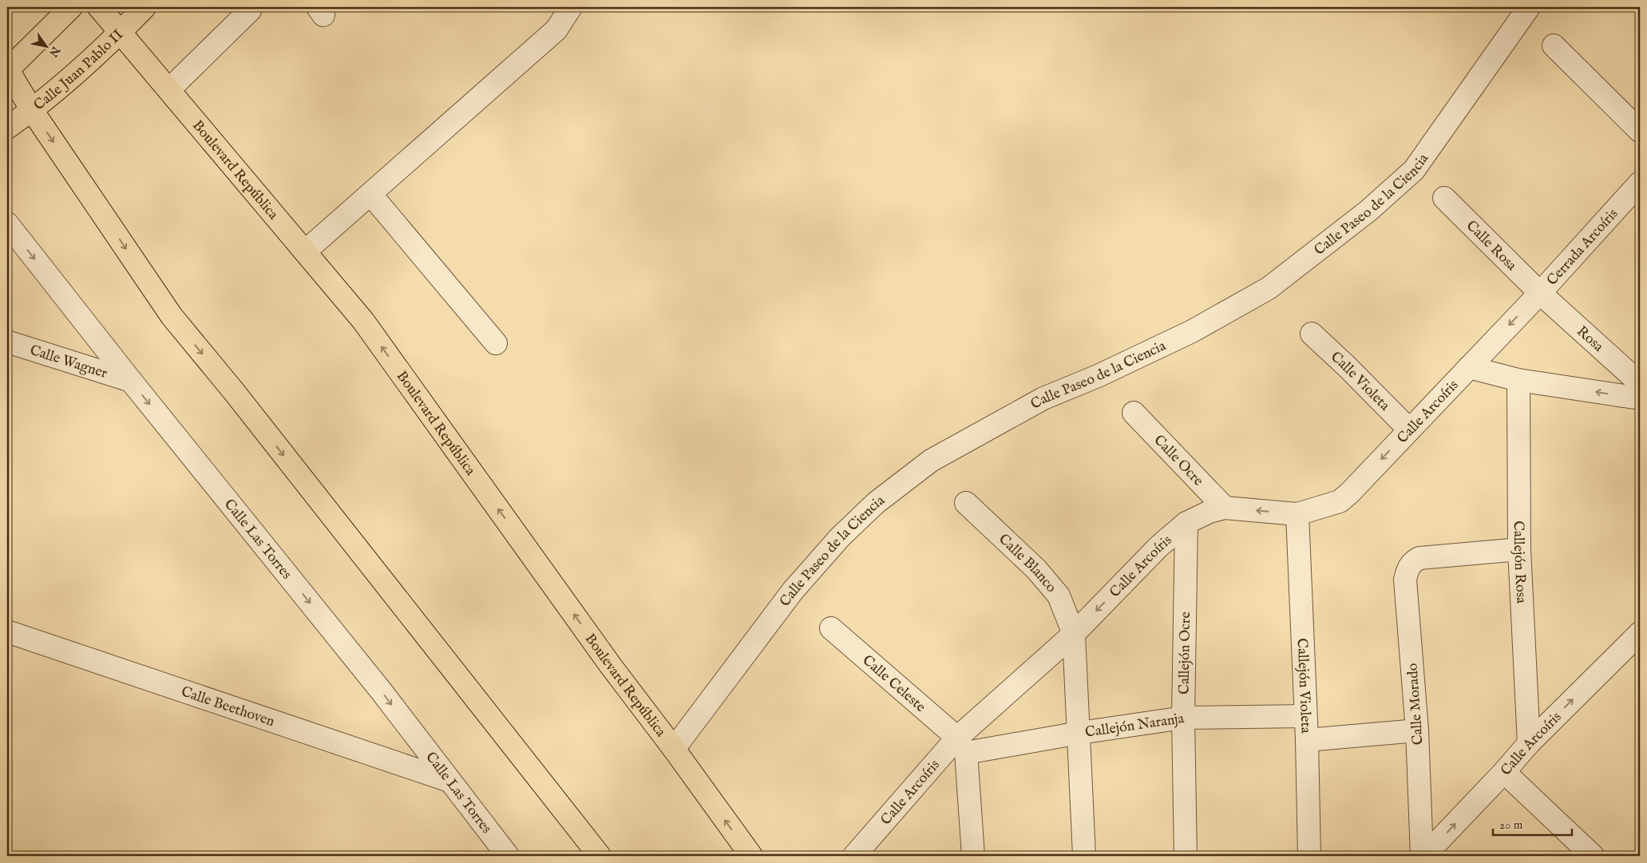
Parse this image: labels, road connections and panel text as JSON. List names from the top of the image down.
{
  "streets": {
    "main road": ["Calle Juan Pablo II", "Boulevard República"],
    "street": [
      "Calle Paseo de la Ciencia",
      "Calle Rosa",
      "Cerrada Arcoíris",
      "Rosa",
      "Calle Wagner",
      "Calle Violeta",
      "Calle Arcoíris",
      "Calle Ocre",
      "Calle Las Torres",
      "Callejón Rosa",
      "Calle Blanco",
      "Callejón Ocre",
      "Calle Celeste",
      "Callejón Violeta",
      "Calle Morado",
      "Calle Beethoven",
      "Callejón Naranja"
    ]
  },
  "crossings": [
    ["Calle Juan Pablo II", "Boulevard República"],
    ["Boulevard República", "Calle Paseo de la Ciencia"],
    ["Calle Rosa", "Cerrada Arcoíris"],
    ["Calle Rosa", "Rosa"],
    ["Calle Rosa", "Calle Arcoíris"],
    ["Cerrada Arcoíris", "Rosa"],
    ["Cerrada Arcoíris", "Calle Arcoíris"],
    ["Rosa", "Calle Arcoíris"],
    ["Calle Wagner", "Calle Las Torres"],
    ["Calle Violeta", "Calle Arcoíris"],
    ["Calle Arcoíris", "Calle Ocre"],
    ["Calle Arcoíris", "Callejón Rosa"],
    ["Calle Arcoíris", "Calle Blanco"],
    ["Calle Arcoíris", "Callejón Ocre"],
    ["Calle Arcoíris", "Calle Celeste"],
    ["Calle Arcoíris", "Callejón Violeta"],
    ["Calle Arcoíris", "Calle Morado"],
    ["Calle Arcoíris", "Callejón Naranja"],
    ["Calle Las Torres", "Calle Beethoven"],
    ["Callejón Rosa", "Calle Morado"],
    ["Calle Blanco", "Callejón Naranja"],
    ["Callejón Ocre", "Callejón Naranja"],
    ["Calle Celeste", "Callejón Naranja"],
    ["Callejón Violeta", "Callejón Naranja"]
  ],
  "one_way": ["Calle Las Torres"],
  "scale_bar": "20 m",
  "north": "bottom right"
}
